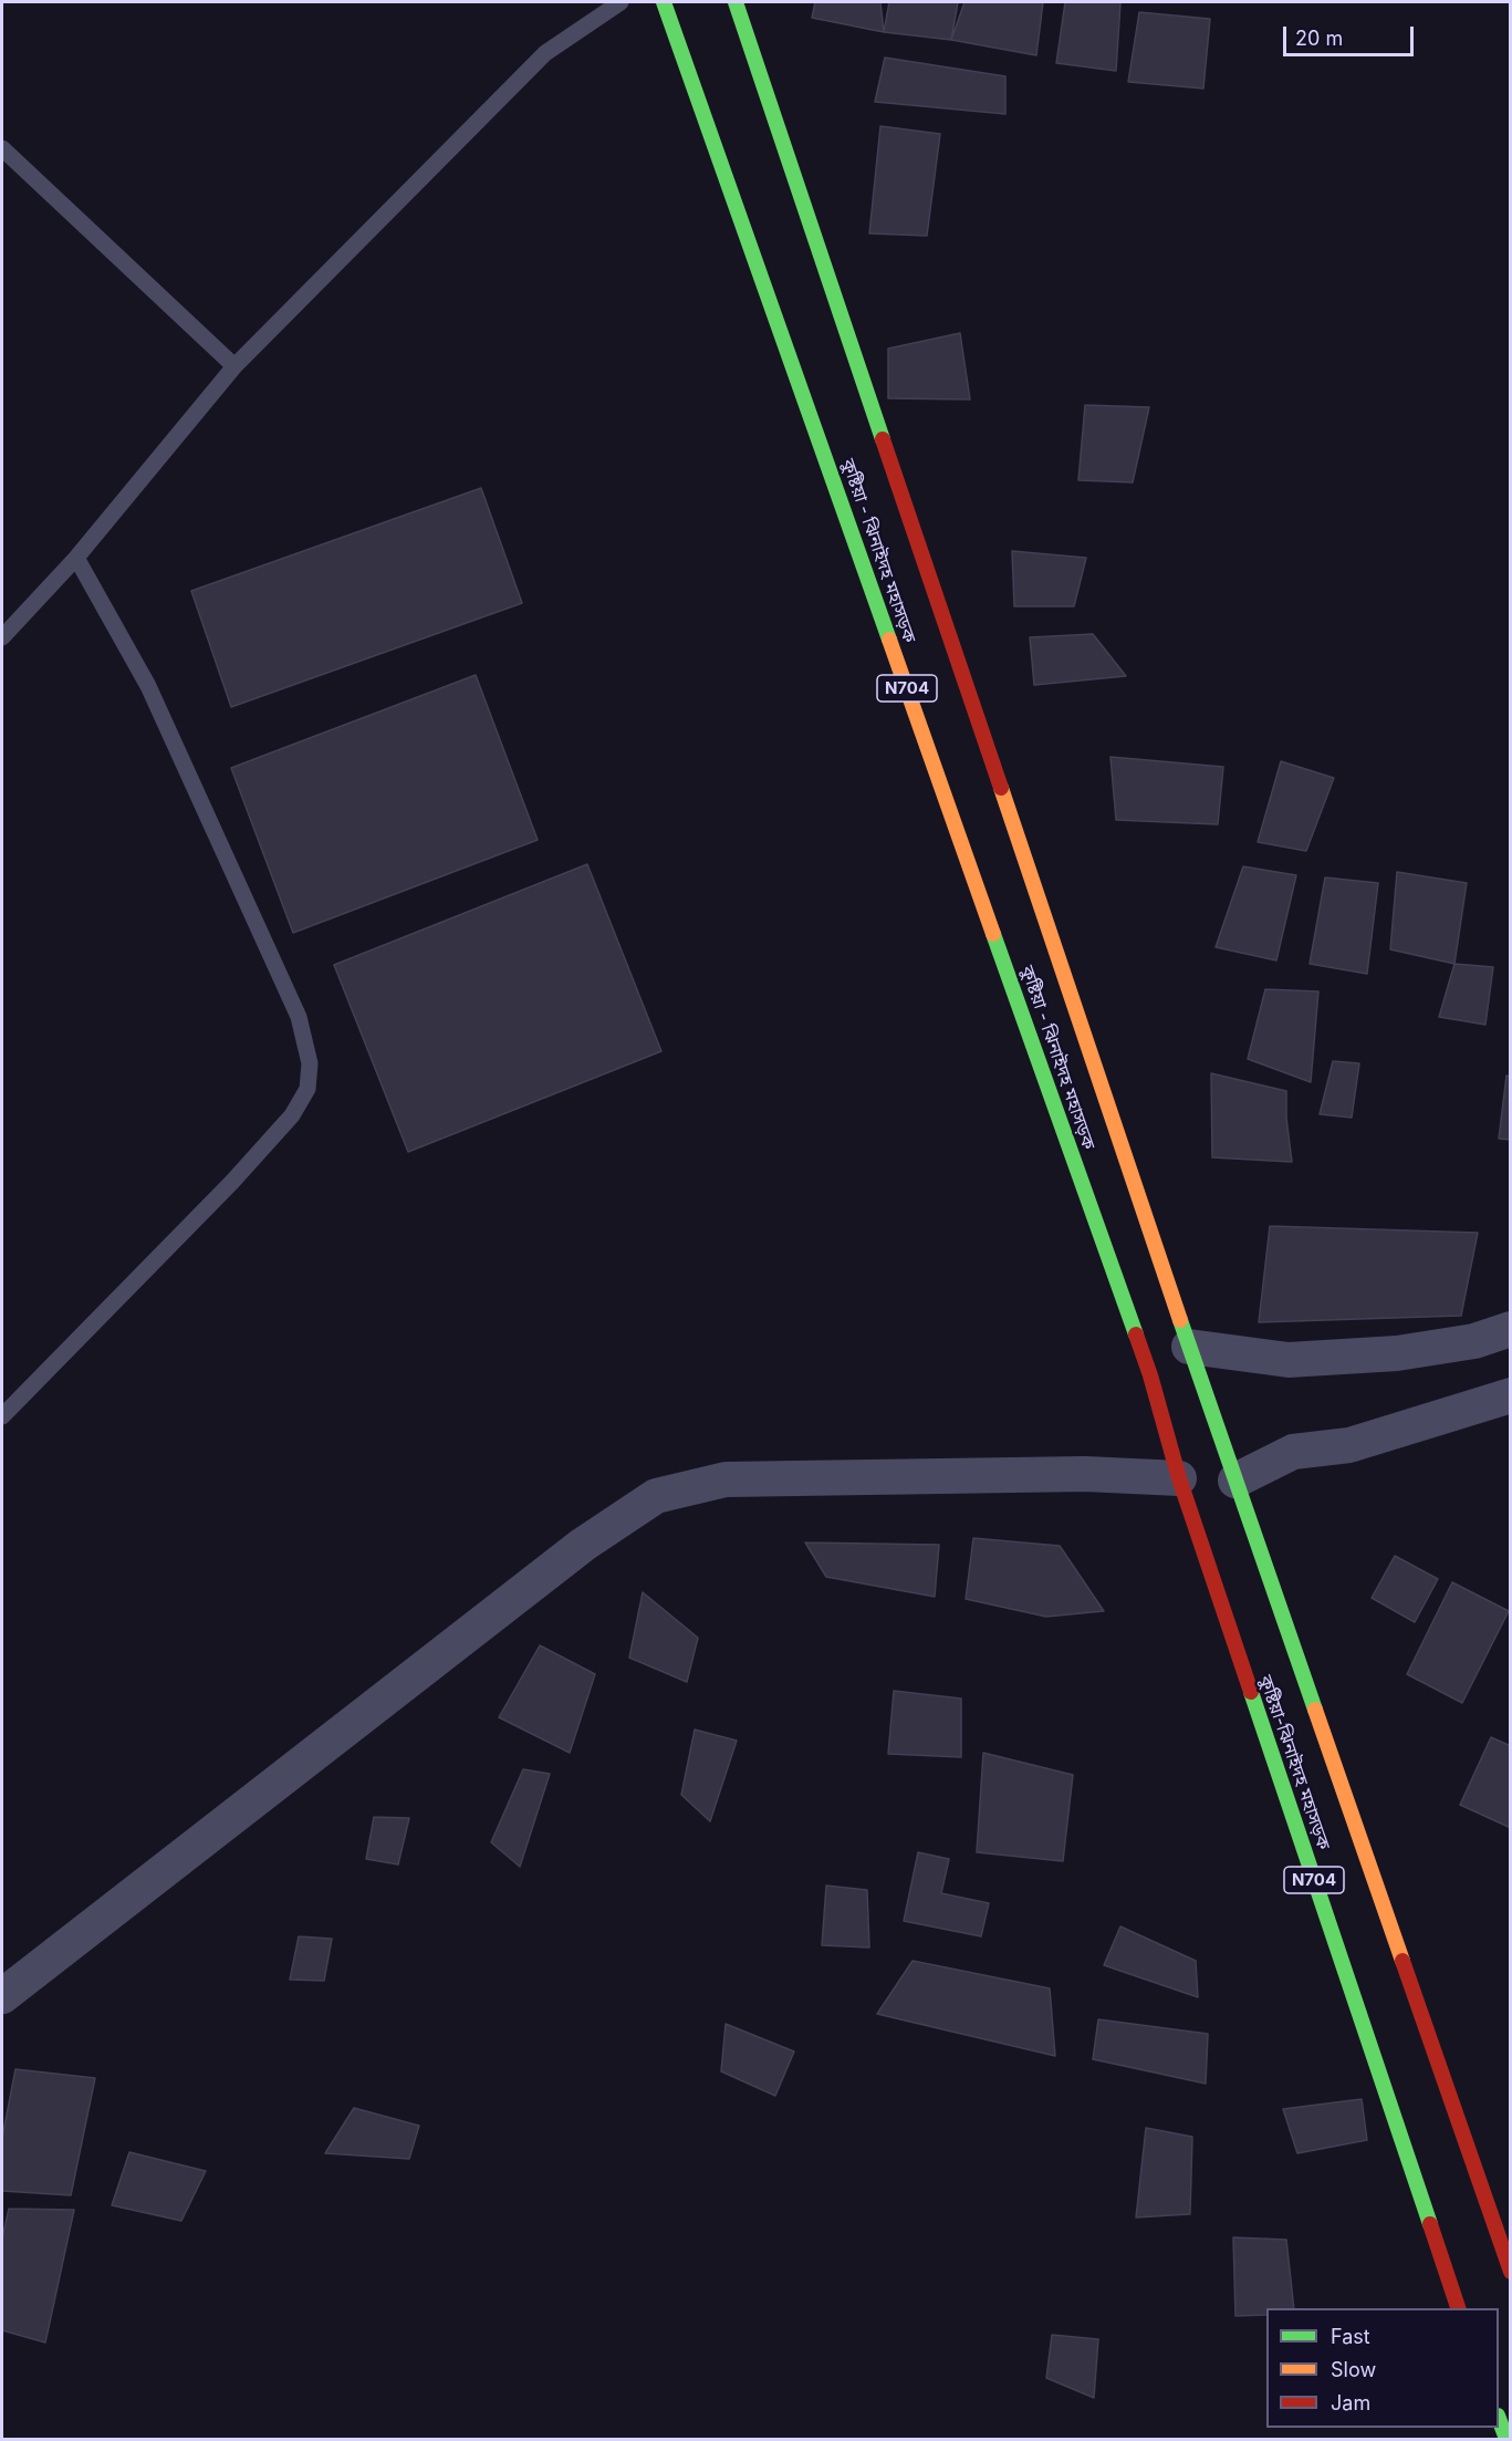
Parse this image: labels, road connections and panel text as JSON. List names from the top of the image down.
{
  "streets": {
    "highway": ["কুষ্টিয়া - ঝিনাইদহ মহাসড়ক", "N704", "কুষ্টিয়া-ঝিনাইদহ মহাসড়ক"]
  },
  "crossings": [
    ["কুষ্টিয়া - ঝিনাইদহ মহাসড়ক", "কুষ্টিয়া-ঝিনাইদহ মহাসড়ক"]
  ],
  "legend": ["Fast", "Slow", "Jam"],
  "scale_bar": "20 m"
}
